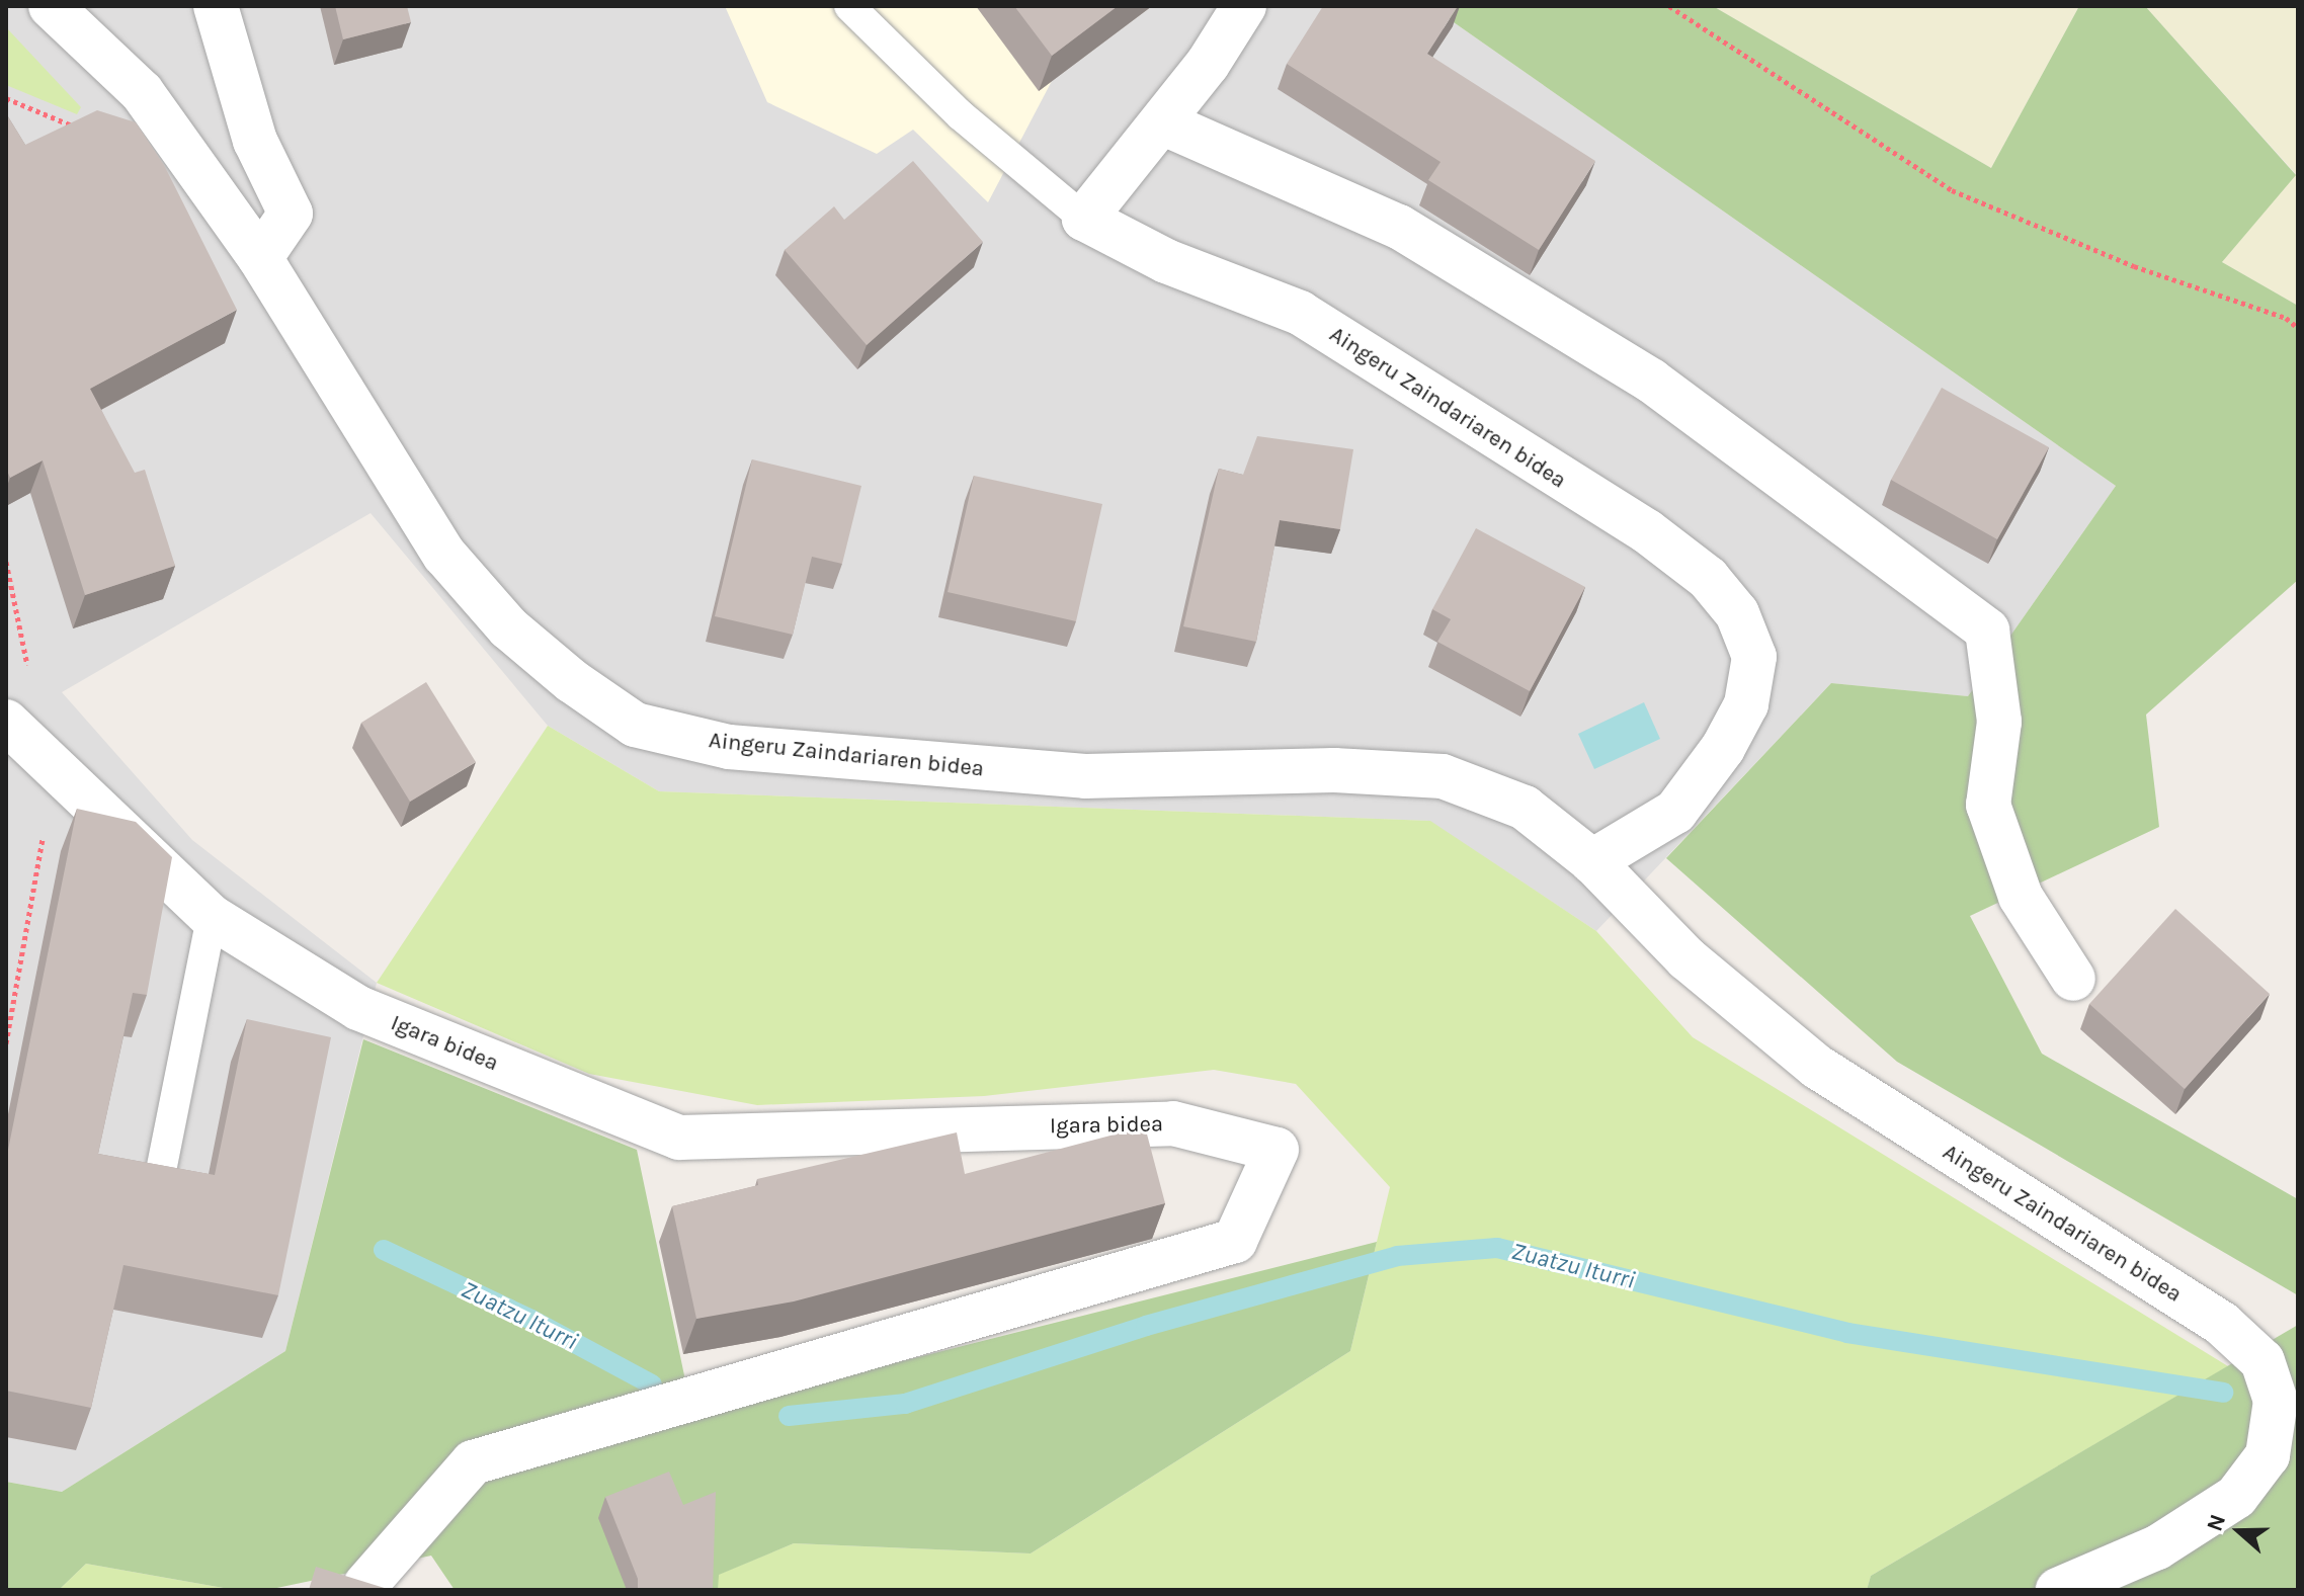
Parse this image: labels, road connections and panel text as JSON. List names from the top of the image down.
{
  "streets": {
    "street": ["Aingeru Zaindariaren bidea", "Igara bidea"]
  },
  "water": ["Zuatzu Iturri"],
  "north": "left"
}
